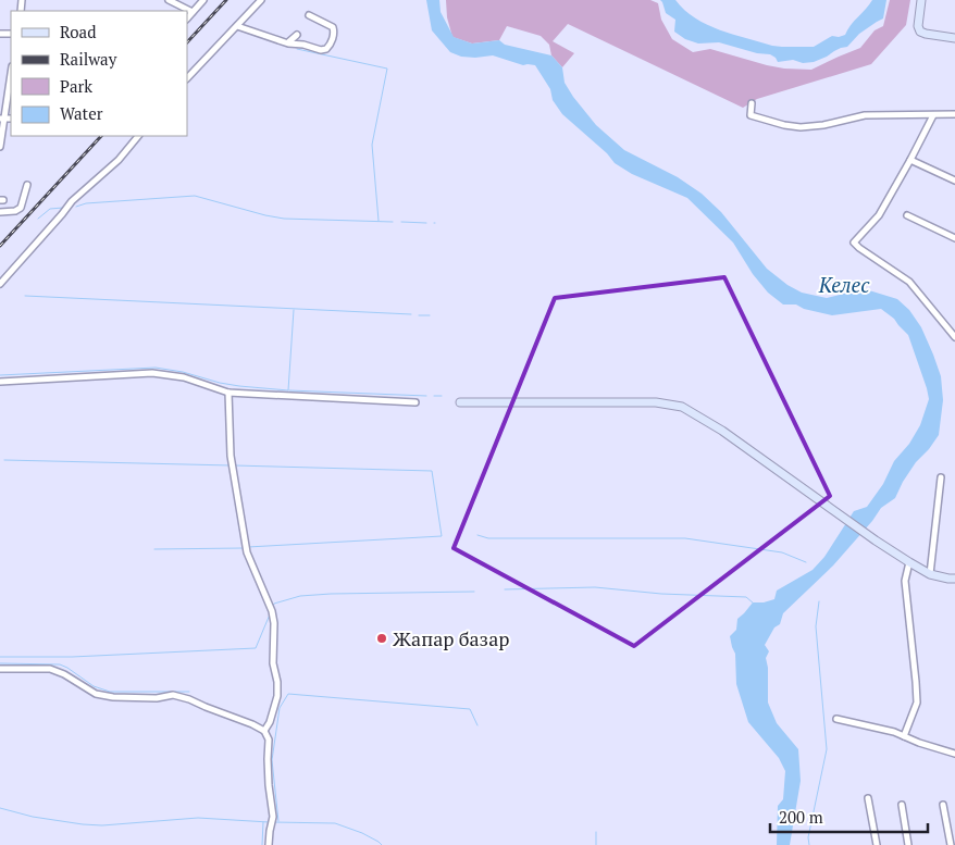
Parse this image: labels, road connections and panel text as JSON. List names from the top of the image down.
{
  "water": ["Келес"],
  "places": ["Жапар базар"],
  "legend": [
    "Road",
    "Railway",
    "Park",
    "Water"
  ],
  "scale_bar": "200 m"
}
